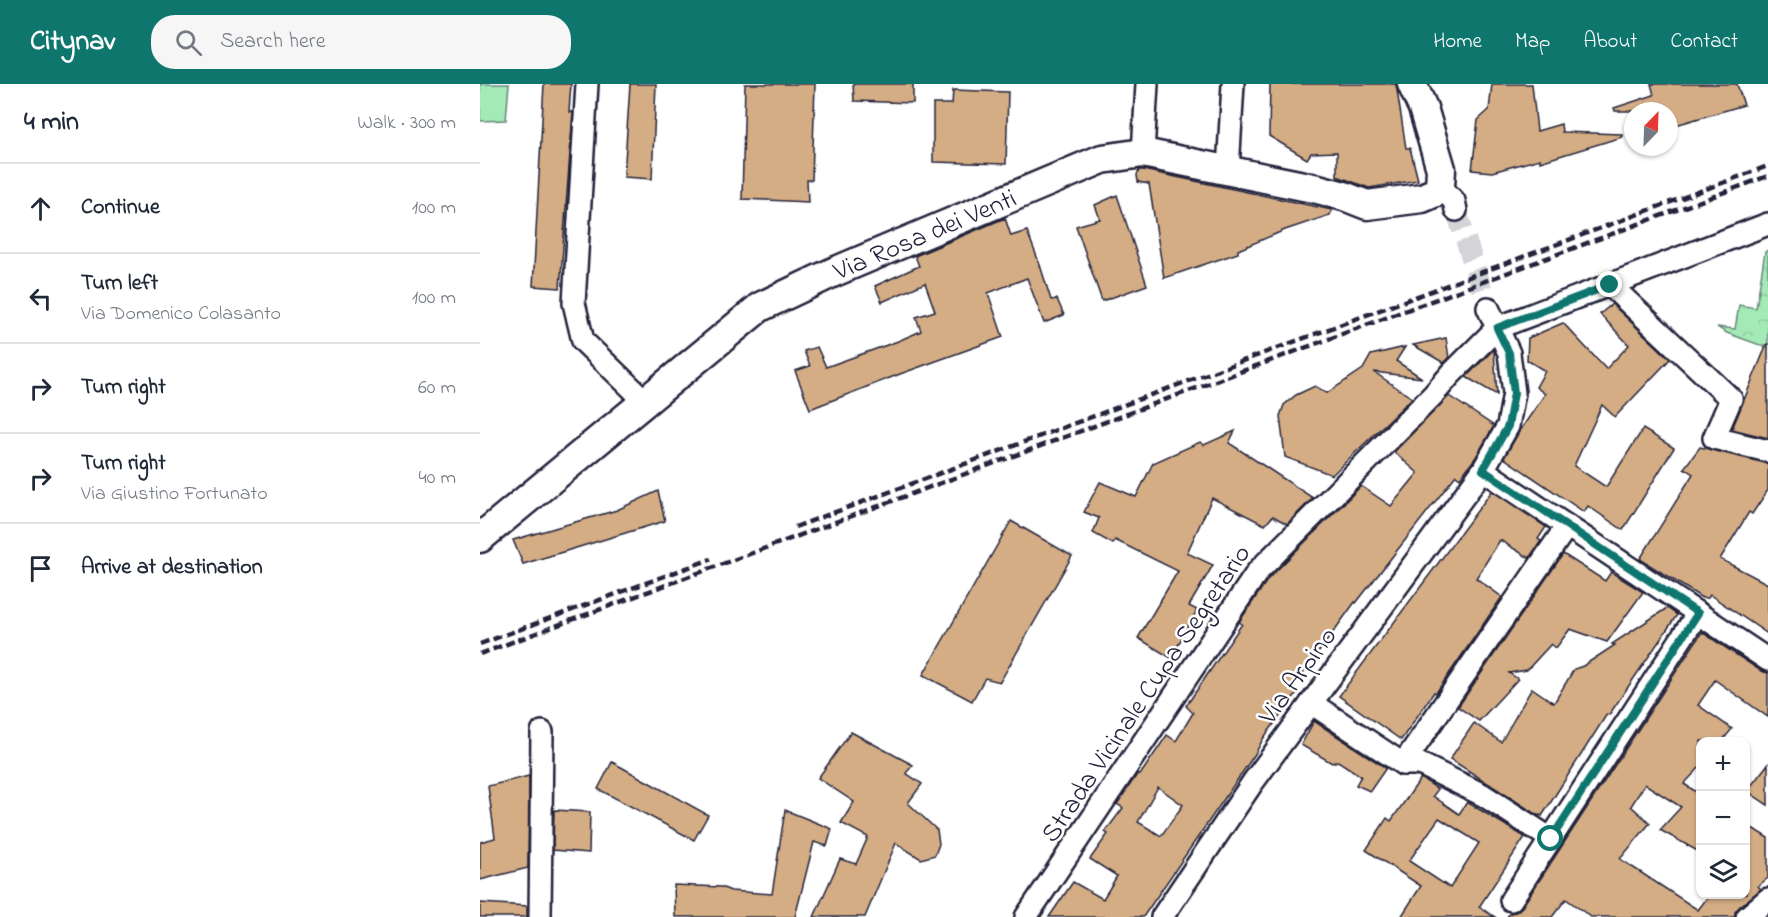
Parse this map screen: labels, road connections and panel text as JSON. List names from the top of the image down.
{
  "streets": {
    "street": ["Via Rosa dei Venti", "Via Arpino", "Strada Vicinale Cupa Segretario"]
  },
  "crossings": [
    ["Via Arpino", "Strada Vicinale Cupa Segretario"]
  ],
  "north": "top right",
  "page": {
    "header": "Citynav",
    "search": "Search here",
    "nav": [
      "Home",
      "Map",
      "About",
      "Contact"
    ],
    "heading": ["4 min", "Walk · 300 m"],
    "list": [
      ["Continue", "100 m"],
      ["Turn left", "Via Domenico Colasanto", "100 m"],
      ["Turn right", "60 m"],
      ["Turn right", "Via Giustino Fortunato", "40 m"],
      "Arrive at destination"
    ],
    "map_buttons": ["+", "−"]
  }
}
